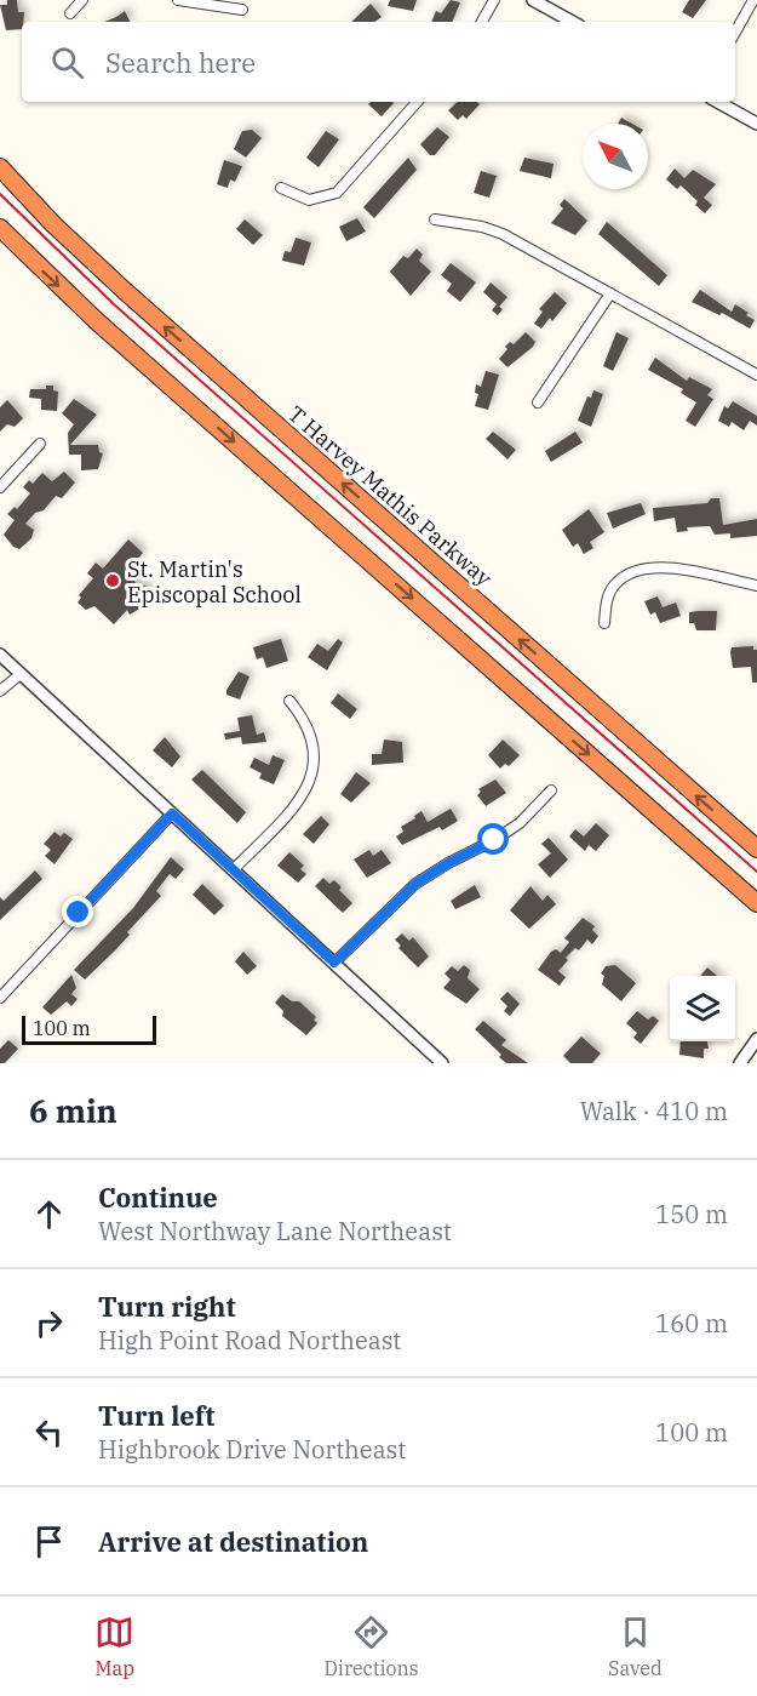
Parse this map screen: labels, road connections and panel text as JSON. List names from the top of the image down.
{
  "streets": {
    "highway": ["T Harvey Mathis Parkway"]
  },
  "places": ["St. Martin's Episcopal School"],
  "scale_bar": "100 m",
  "north": "top left",
  "page": {
    "search": "Search here",
    "scale": "100 m",
    "heading": ["6 min", "Walk · 410 m"],
    "list": [
      ["Continue", "West Northway Lane Northeast", "150 m"],
      ["Turn right", "High Point Road Northeast", "160 m"],
      ["Turn left", "Highbrook Drive Northeast", "100 m"],
      "Arrive at destination"
    ],
    "nav": ["Map", "Directions", "Saved"]
  }
}
